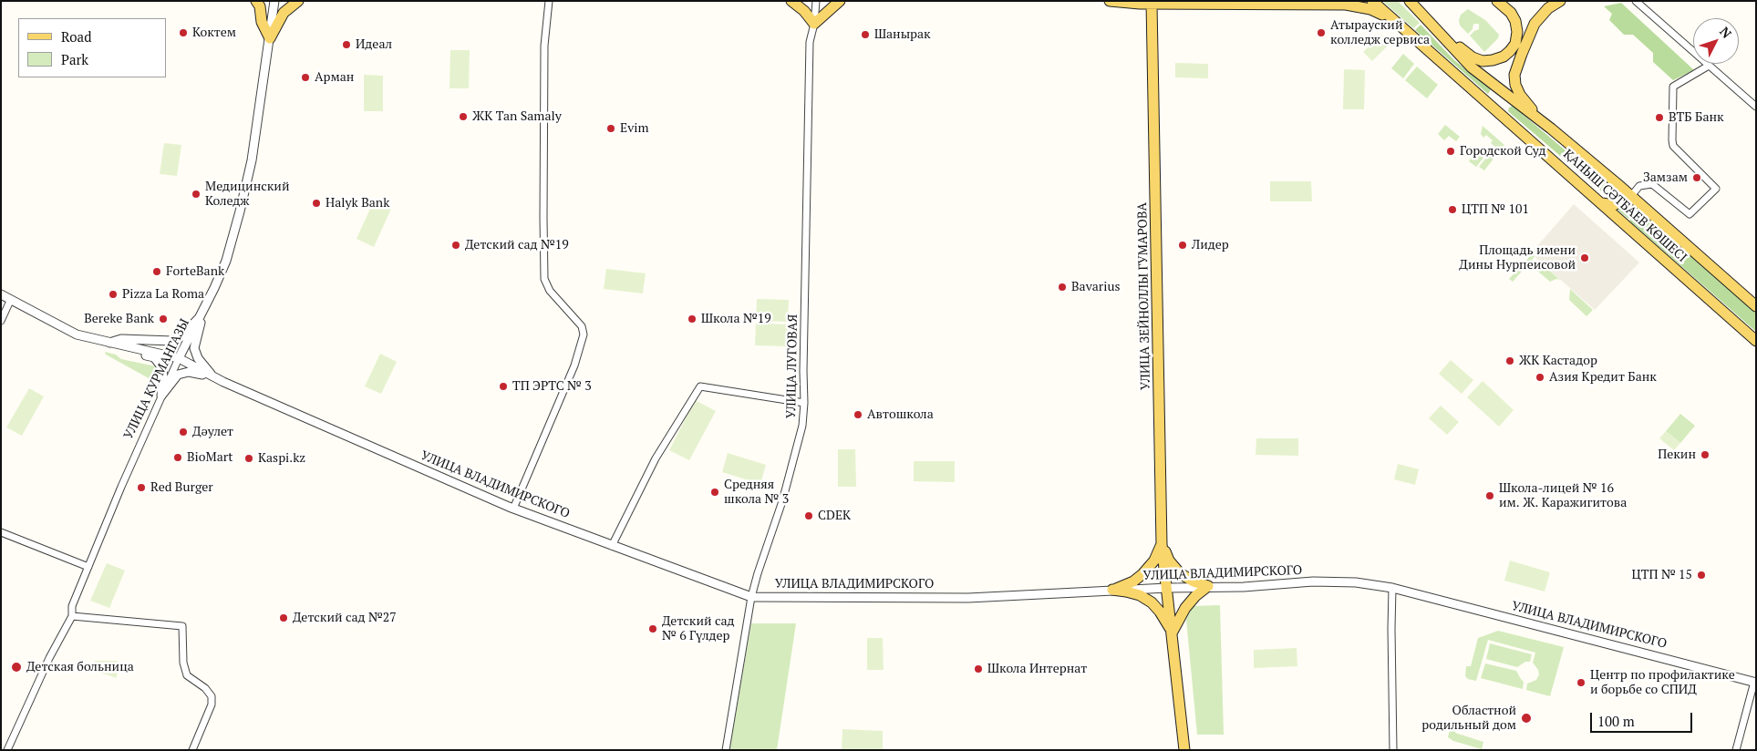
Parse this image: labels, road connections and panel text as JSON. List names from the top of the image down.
{
  "streets": {
    "main road": ["ҚАНЫШ СӘТБАЕВ КӨШЕСІ", "УЛИЦА ЗЕЙНОЛЛЫ ГУМАРОВА"],
    "street": ["УЛИЦА ЛУГОВАЯ", "УЛИЦА КУРМАНГАЗЫ", "УЛИЦА ВЛАДИМИРСКОГО"]
  },
  "crossings": [
    ["УЛИЦА ЗЕЙНОЛЛЫ ГУМАРОВА", "УЛИЦА ВЛАДИМИРСКОГО"],
    ["УЛИЦА ЛУГОВАЯ", "УЛИЦА ВЛАДИМИРСКОГО"],
    ["УЛИЦА КУРМАНГАЗЫ", "УЛИЦА ВЛАДИМИРСКОГО"]
  ],
  "places": [
    "Коктем",
    "Атырауский колледж сервиса",
    "Шанырак",
    "Идеал",
    "Арман",
    "ЖК Tan Samaly",
    "ВТБ Банк",
    "Evim",
    "Городской Суд",
    "Замзам",
    "Медицинский Коледж",
    "Halyk Bank",
    "ЦТП № 101",
    "Детский сад №19",
    "Лидер",
    "Площадь имени Дины Нурпеисовой",
    "ForteBank",
    "Bavarius",
    "Pizza La Roma",
    "Bereke Bank",
    "Школа №19",
    "ЖК Кастадор",
    "Азия Кредит Банк",
    "ТП ЭРТС № 3",
    "Автошкола",
    "Дәулет",
    "Пекин",
    "BioMart",
    "Kaspi.kz",
    "Red Burger",
    "Средняя школа № 3",
    "Школа-лицей № 16 им. Ж. Каражигитова",
    "CDEK",
    "ЦТП № 15",
    "Детский сад №27",
    "Детский сад № 6 Гүлдер",
    "Детская больница",
    "Школа Интернат",
    "Центр по профилактике и борьбе со СПИД",
    "Областной родильный дом"
  ],
  "legend": ["Road", "Park"],
  "scale_bar": "100 m",
  "north": "top right"
}
